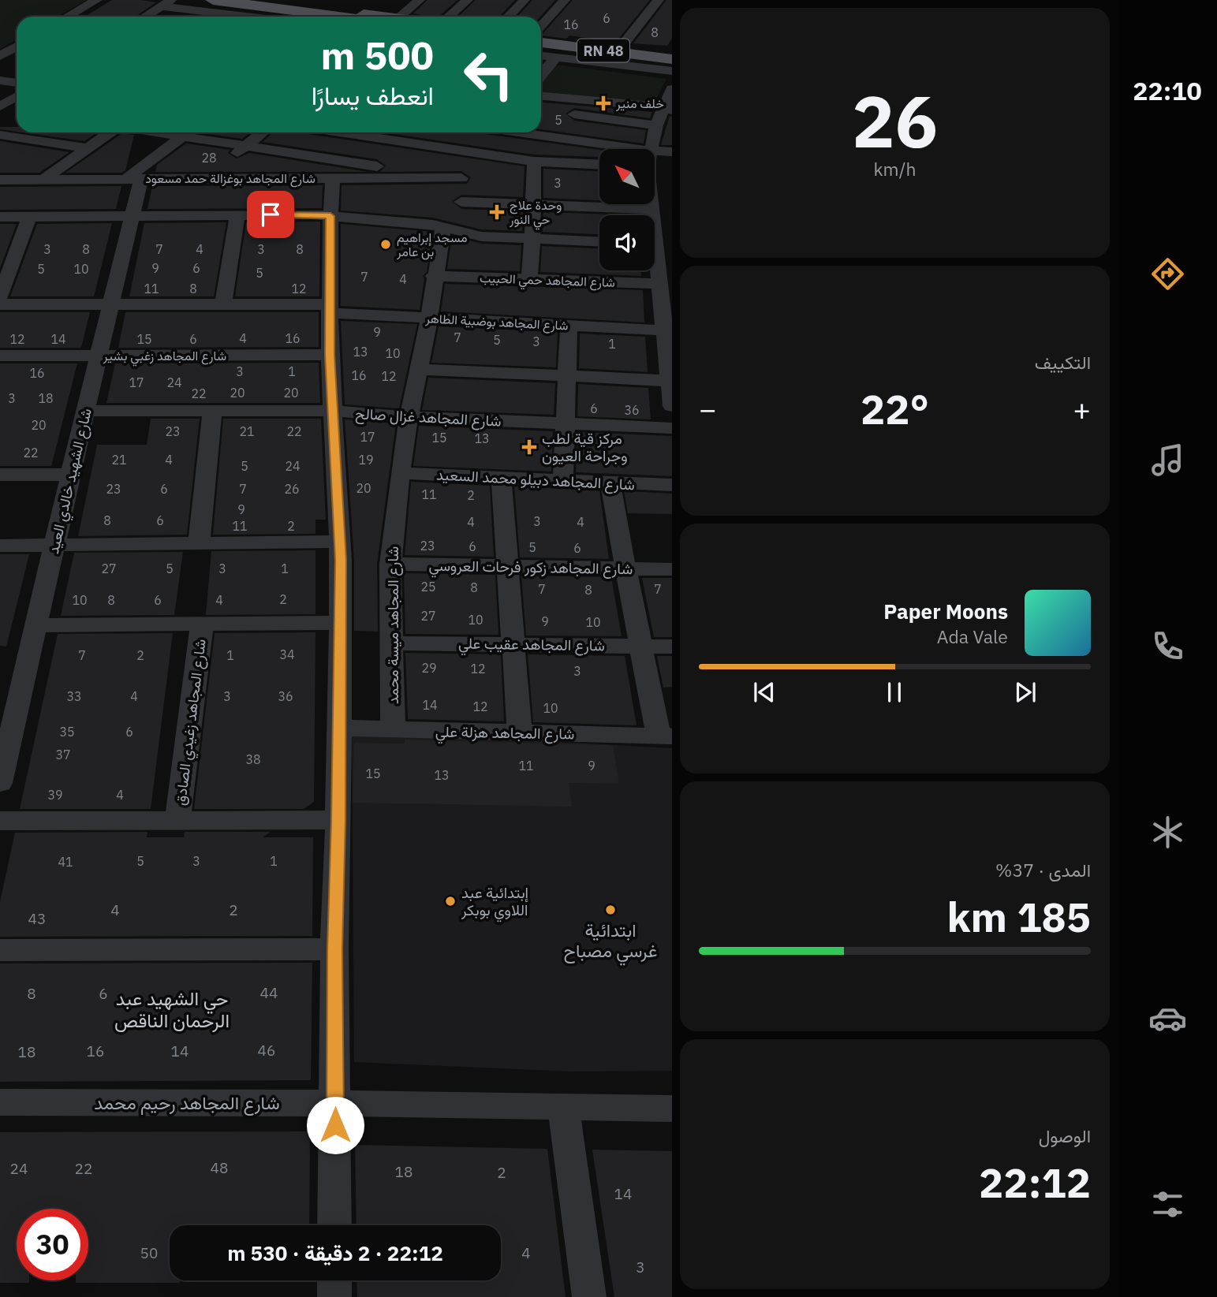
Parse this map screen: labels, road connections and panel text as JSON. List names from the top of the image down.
{
  "streets": {
    "main road": ["RN 48"],
    "street": [
      "شارع المجاهد بوغزالة حمد مسعود",
      "شارع المجاهد حمي الحبيب",
      "شارع المجاهد بوضبية الطاهر",
      "شارع المجاهد زغبي بشير",
      "شارع المجاهد غزال صالح",
      "شارع المجاهد دبيلو محمد السعيد",
      "شارع الشهيد خالدي العيد",
      "شارع المجاهد زكور فرحات العروسي",
      "شارع المجاهد ميسة محمد",
      "شارع المجاهد عقيب علي",
      "شارع المجاهد زغيدي الصادق",
      "شارع المجاهد هزلة علي",
      "شارع المجاهد رحيم محمد"
    ]
  },
  "crossings": [
    ["شارع المجاهد بوغزالة حمد مسعود", "شارع الشهيد خالدي العيد"],
    ["شارع المجاهد بوغزالة حمد مسعود", "شارع المجاهد ميسة محمد"],
    ["شارع المجاهد حمي الحبيب", "شارع المجاهد ميسة محمد"],
    ["شارع المجاهد بوضبية الطاهر", "شارع الشهيد خالدي العيد"],
    ["شارع المجاهد بوضبية الطاهر", "شارع المجاهد ميسة محمد"],
    ["شارع المجاهد زغبي بشير", "شارع الشهيد خالدي العيد"],
    ["شارع المجاهد غزال صالح", "شارع الشهيد خالدي العيد"],
    ["شارع المجاهد غزال صالح", "شارع المجاهد ميسة محمد"],
    ["شارع المجاهد دبيلو محمد السعيد", "شارع المجاهد ميسة محمد"],
    ["شارع المجاهد زكور فرحات العروسي", "شارع المجاهد ميسة محمد"],
    ["شارع المجاهد ميسة محمد", "شارع المجاهد عقيب علي"],
    ["شارع المجاهد ميسة محمد", "شارع المجاهد هزلة علي"]
  ],
  "districts": ["حي الشهيد عبد الرحمان الناقص"],
  "places": {
    "health": ["خلف منير", "وحدة علاج حي النور", "مركز قية لطب وجراحة العيون"],
    "other": ["مسجد إبراهيم بن عامر", "إبتدائية عبد اللاوي بوبكر", "ابتدائية غرسي مصباح"]
  },
  "house_numbers": [
    "6",
    "16",
    "8",
    "5",
    "28",
    "3",
    "3",
    "8",
    "7",
    "4",
    "3",
    "8",
    "9",
    "6",
    "5",
    "10",
    "5",
    "7",
    "4",
    "11",
    "8",
    "12",
    "9",
    "7",
    "4",
    "16",
    "12",
    "14",
    "15",
    "6",
    "5",
    "3",
    "1",
    "13",
    "10",
    "3",
    "1",
    "16",
    "16",
    "12",
    "17",
    "24",
    "20",
    "20",
    "22",
    "3",
    "18",
    "6",
    "36",
    "20",
    "23",
    "21",
    "22",
    "17",
    "15",
    "13",
    "22",
    "21",
    "4",
    "19",
    "5",
    "24",
    "20",
    "23",
    "6",
    "7",
    "26",
    "11",
    "2",
    "9",
    "8",
    "6",
    "3",
    "4",
    "4",
    "11",
    "2",
    "23",
    "6",
    "5",
    "6",
    "27",
    "5",
    "3",
    "1",
    "25",
    "8",
    "7",
    "7",
    "8",
    "2",
    "10",
    "8",
    "6",
    "4",
    "27",
    "10",
    "9",
    "10",
    "34",
    "7",
    "2",
    "1",
    "29",
    "12",
    "3",
    "33",
    "4",
    "3",
    "36",
    "14",
    "12",
    "10",
    "35",
    "6",
    "37",
    "38",
    "11",
    "9",
    "15",
    "13",
    "39",
    "4",
    "5",
    "3",
    "1",
    "41",
    "4",
    "2",
    "43",
    "44",
    "8",
    "6",
    "46",
    "16",
    "14",
    "18",
    "48",
    "24",
    "22",
    "18",
    "2",
    "14",
    "50",
    "4",
    "3"
  ],
  "north": "top left",
  "page": {
    "tabs": "22:10",
    "tile": [
      ["26", "km/h"],
      "التكييف",
      ["المدى · 37%", "185 km"],
      ["الوصول", "22:12"]
    ],
    "turn": ["500 m", "انعطف يسارًا"],
    "heat": ["−", "22°", "+"],
    "song": ["Paper Moons", "Ada Vale"],
    "limit": "30",
    "trip": "22:12 · 2 دقيقة · 530 m"
  }
}
